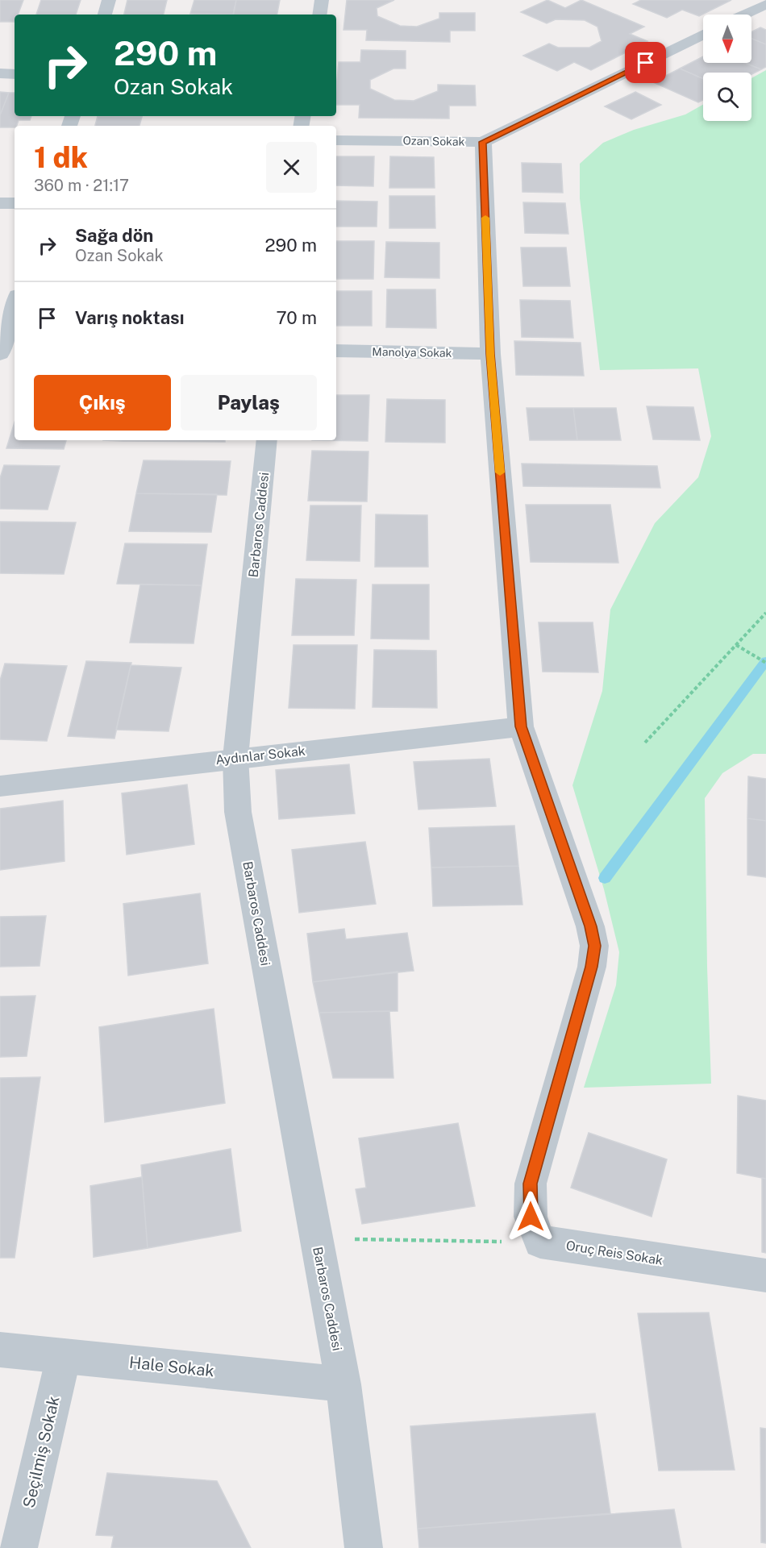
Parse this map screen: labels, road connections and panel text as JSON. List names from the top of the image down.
{
  "streets": {
    "street": [
      "Ozan Sokak",
      "Manolya Sokak",
      "Barbaros Caddesi",
      "Aydınlar Sokak",
      "Oruç Reis Sokak",
      "Hale Sokak",
      "Seçilmiş Sokak"
    ]
  },
  "crossings": [
    ["Barbaros Caddesi", "Aydınlar Sokak"],
    ["Barbaros Caddesi", "Hale Sokak"],
    ["Hale Sokak", "Seçilmiş Sokak"]
  ],
  "north": "bottom",
  "page": {
    "turn": ["290 m", "Ozan Sokak"],
    "heading": ["1 dk", "360 m · 21:17"],
    "list": [
      {
        "name": "Sağa dön",
        "note": "Ozan Sokak",
        "value": "290 m"
      },
      {
        "name": "Varış noktası",
        "value": "70 m"
      }
    ],
    "buttons": ["Çıkış", "Paylaş"]
  }
}
